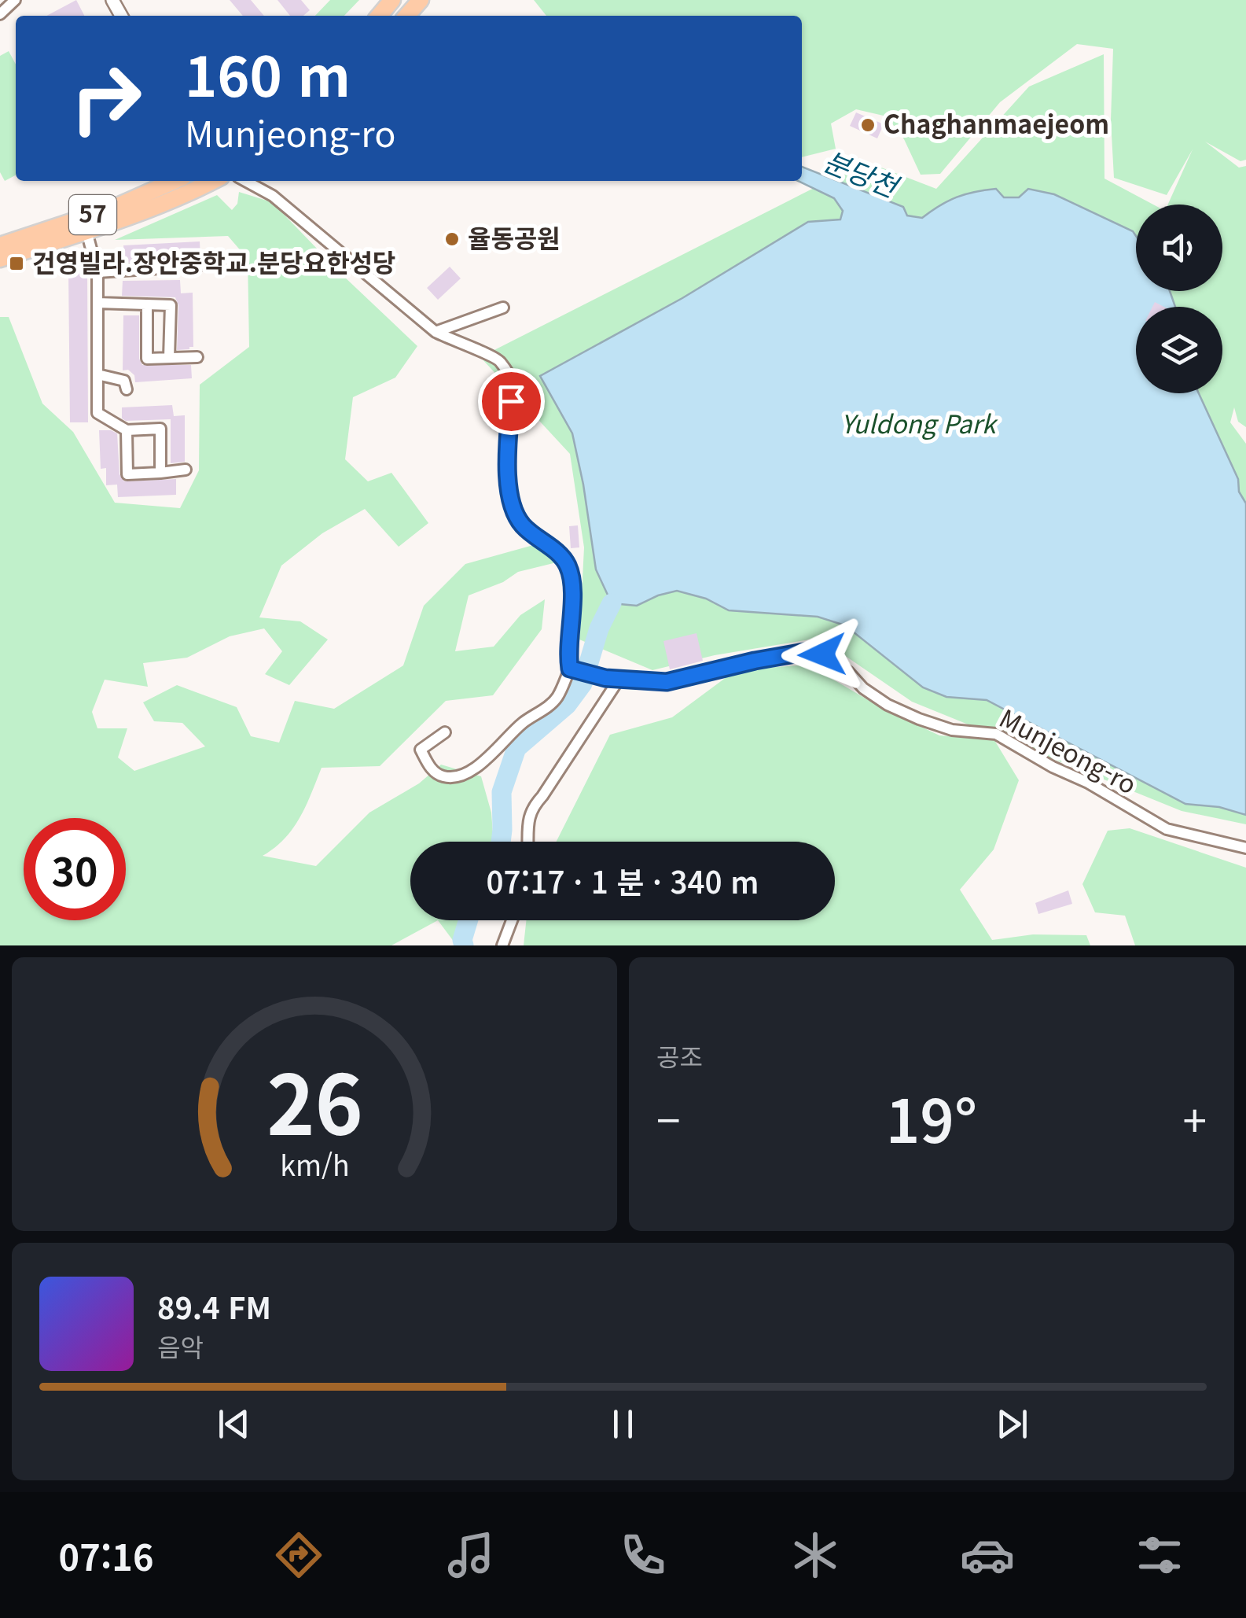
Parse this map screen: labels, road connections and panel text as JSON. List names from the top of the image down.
{
  "streets": {
    "main road": ["57"],
    "street": ["Munjeong-ro"]
  },
  "water": ["분당천"],
  "parks": ["Yuldong Park"],
  "places": {
    "other": ["Chaghanmaejeom", "율동공원"],
    "transit": ["건영빌라.장안중학교.분당요한성당"]
  },
  "page": {
    "turn": ["160 m", "Munjeong-ro"],
    "limit": "30",
    "trip": "07:17 · 1 분 · 340 m",
    "tile": "공조",
    "heat": ["−", "19°", "+"],
    "song": ["89.4 FM", "음악"],
    "tabs": "07:16",
    "gauge": ["26", "km/h"]
  }
}
